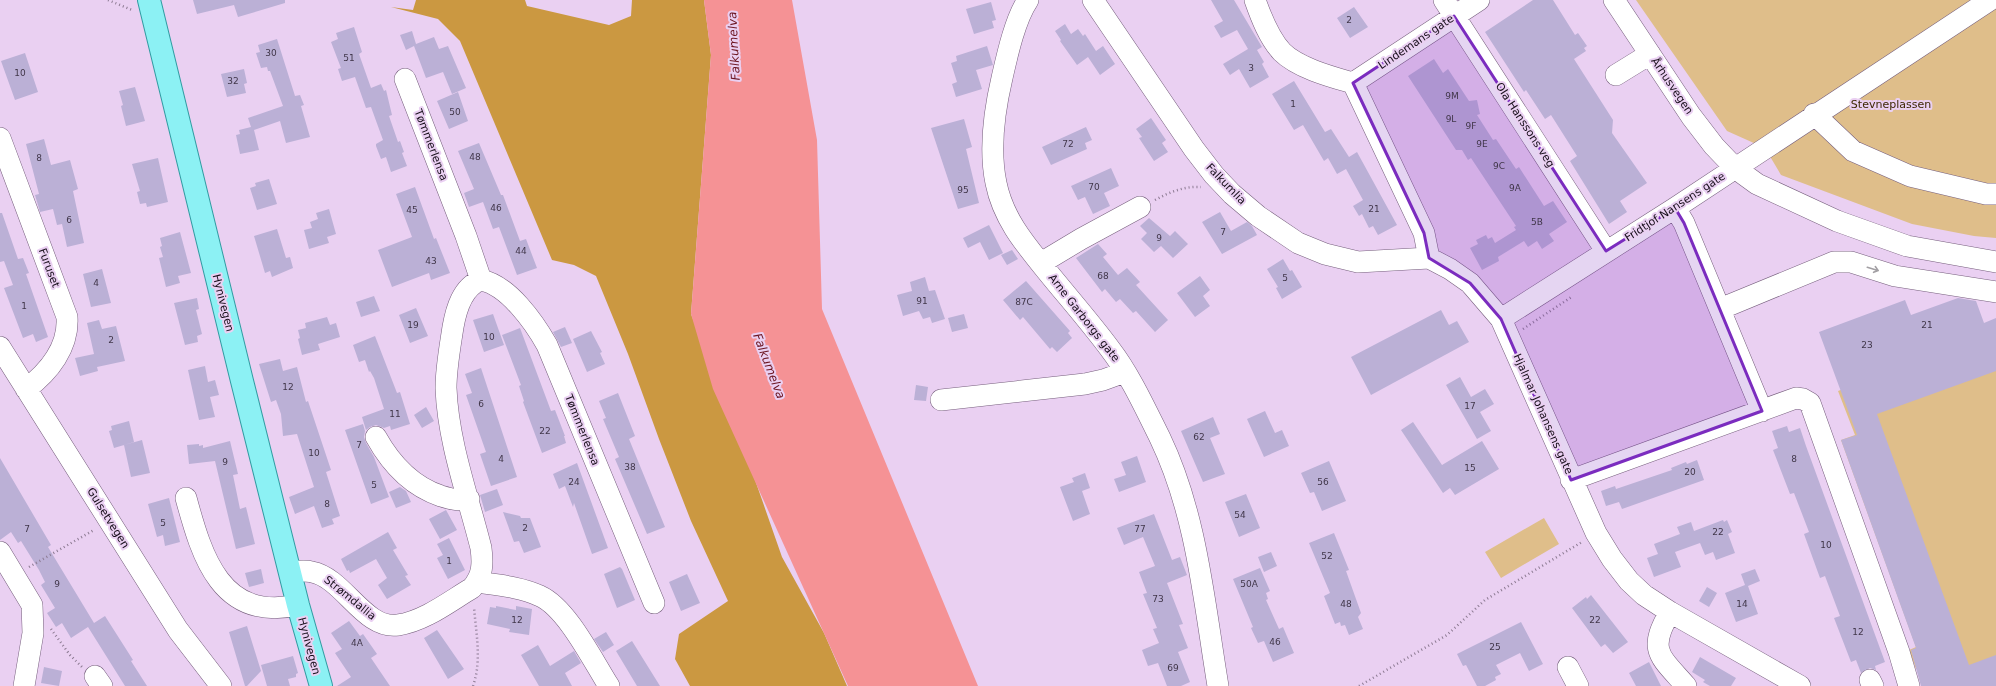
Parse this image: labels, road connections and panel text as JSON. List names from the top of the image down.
{
  "streets": {
    "main road": ["Hynivegen"],
    "street": [
      "Lindemans gate",
      "Århusvegen",
      "Ola Hanssons veg",
      "Tømmerlensa",
      "Falkumlia",
      "Fridtjof Nansens gate",
      "Furuset",
      "Arne Garborgs gate",
      "Hjalmar Johansens gate",
      "Gulsetvegen",
      "Strømdallia"
    ]
  },
  "crossings": [
    ["Lindemans gate", "Ola Hanssons veg"],
    ["Århusvegen", "Fridtjof Nansens gate"],
    ["Ola Hanssons veg", "Fridtjof Nansens gate"],
    ["Falkumlia", "Hjalmar Johansens gate"],
    ["Fridtjof Nansens gate", "Hjalmar Johansens gate"],
    ["Furuset", "Gulsetvegen"],
    ["Hynivegen", "Strømdallia"]
  ],
  "water": ["Falkumelva"],
  "parks": ["Stevneplassen"],
  "house_numbers": [
    "2",
    "30",
    "51",
    "3",
    "10",
    "32",
    "9M",
    "1",
    "50",
    "9L",
    "9F",
    "72",
    "9E",
    "48",
    "8",
    "9C",
    "70",
    "9A",
    "95",
    "46",
    "21",
    "45",
    "6",
    "5B",
    "7",
    "9",
    "44",
    "43",
    "68",
    "5",
    "4",
    "91",
    "87C",
    "1",
    "19",
    "21",
    "10",
    "2",
    "23",
    "12",
    "6",
    "17",
    "11",
    "22",
    "62",
    "7",
    "10",
    "4",
    "8",
    "9",
    "38",
    "15",
    "20",
    "24",
    "56",
    "5",
    "8",
    "54",
    "5",
    "2",
    "7",
    "77",
    "22",
    "10",
    "52",
    "1",
    "9",
    "50A",
    "73",
    "48",
    "14",
    "12",
    "22",
    "12",
    "46",
    "4A",
    "25",
    "69"
  ]
}
